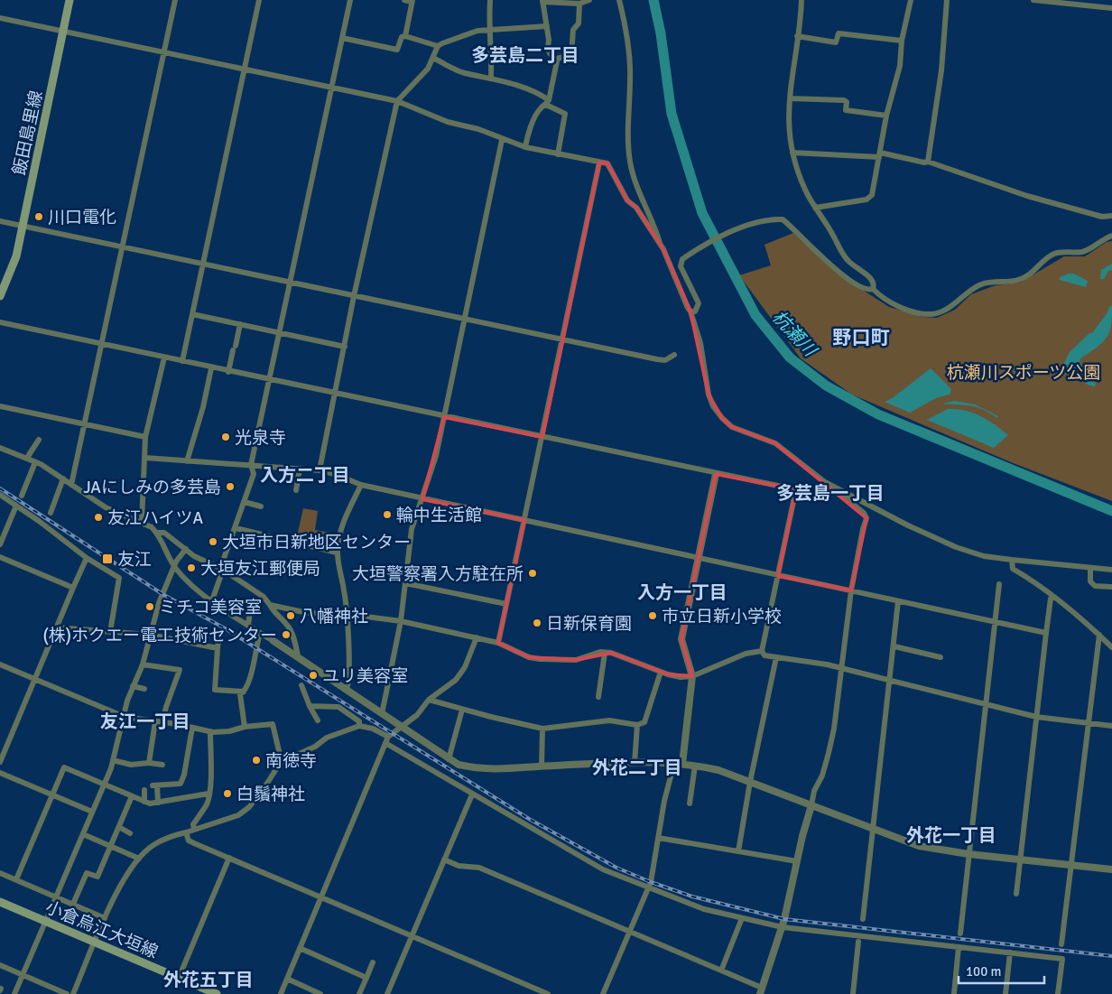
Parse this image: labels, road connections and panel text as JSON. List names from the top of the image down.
{
  "streets": {
    "main road": ["飯田島里線", "小倉烏江大垣線"]
  },
  "districts": [
    "多芸島二丁目",
    "野口町",
    "入方二丁目",
    "多芸島一丁目",
    "入方一丁目",
    "友江一丁目",
    "外花二丁目",
    "外花一丁目",
    "外花五丁目"
  ],
  "water": ["杭瀬川"],
  "parks": ["杭瀬川スポーツ公園"],
  "places": {
    "other": [
      "川口電化",
      "光泉寺",
      "JAにしみの多芸島",
      "輪中生活館",
      "友江ハイツA",
      "大垣市日新地区センター",
      "大垣友江郵便局",
      "大垣警察署入方駐在所",
      "ミチコ美容室",
      "八幡神社",
      "市立日新小学校",
      "日新保育園",
      "(株)ホクエー電工技術センター",
      "ユリ美容室",
      "南徳寺",
      "白鬚神社"
    ],
    "transit": ["友江"]
  },
  "scale_bar": "100 m"
}
